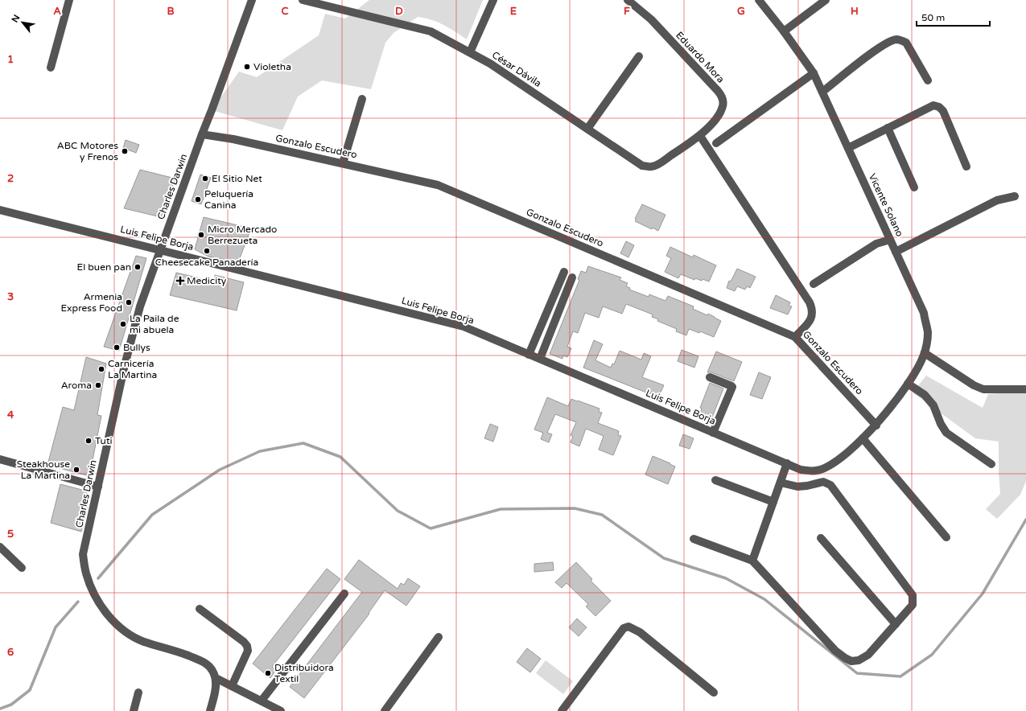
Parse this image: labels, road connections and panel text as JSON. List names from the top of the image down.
{
  "streets": {
    "street": [
      "Eduardo Mora",
      "César Dávila",
      "Gonzalo Escudero",
      "Charles Darwin",
      "Vicente Solano",
      "Luis Felipe Borja"
    ]
  },
  "crossings": [
    ["Eduardo Mora", "César Dávila"],
    ["Gonzalo Escudero", "Charles Darwin"],
    ["Gonzalo Escudero", "Vicente Solano"],
    ["Gonzalo Escudero", "Luis Felipe Borja"],
    ["Charles Darwin", "Luis Felipe Borja"],
    ["Vicente Solano", "Luis Felipe Borja"]
  ],
  "places": {
    "other": [
      "Violetha",
      "ABC Motores y Frenos",
      "El Sitio Net",
      "Peluquería Canina",
      "Micro Mercado Berrezueta",
      "Cheesecake Panadería",
      "El buen pan",
      "Armenia Express Food",
      "La Paila de mi abuela",
      "Bullys",
      "Carnicería La Martina",
      "Aroma",
      "Tuti",
      "Steakhouse La Martina",
      "Distribuidora Textil"
    ],
    "health": ["Medicity"]
  },
  "scale_bar": "50 m",
  "north": "top left",
  "grid": {
    "columns": [
      "A",
      "B",
      "C",
      "D",
      "E",
      "F",
      "G",
      "H"
    ],
    "rows": [
      "1",
      "2",
      "3",
      "4",
      "5",
      "6"
    ]
  }
}
